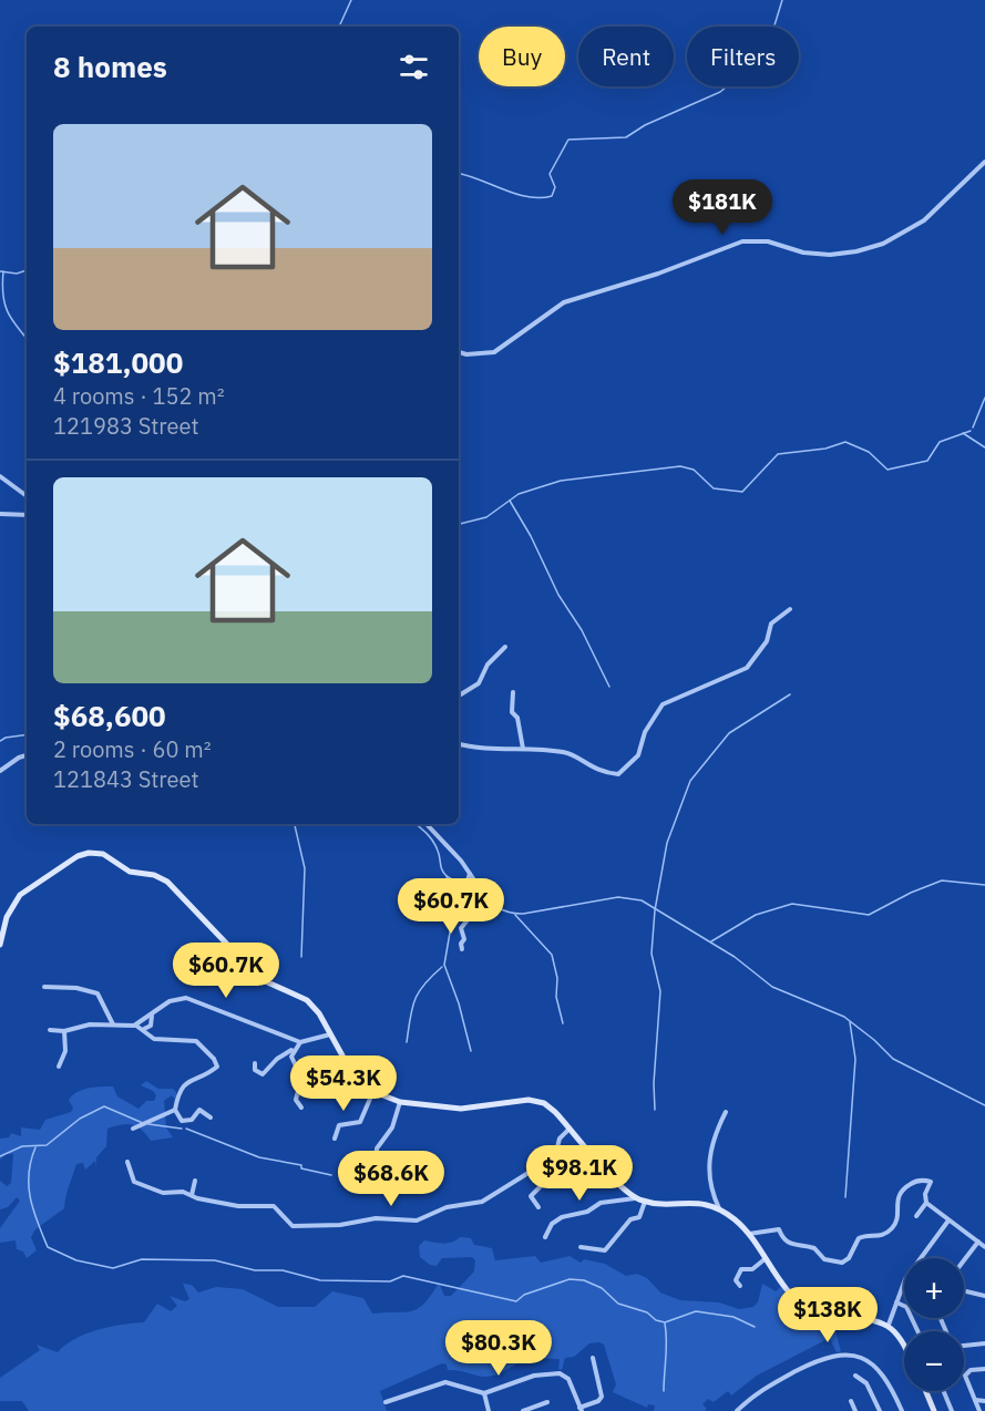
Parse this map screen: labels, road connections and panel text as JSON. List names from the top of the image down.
{
  "page": {
    "chip": ["Buy", "Rent", "Filters"],
    "heading": "8 homes",
    "list": [
      {
        "name": "$181,000",
        "note": "4 rooms · 152 m² · 121983 Street"
      },
      {
        "name": "$68,600",
        "note": "2 rooms · 60 m² · 121843 Street"
      }
    ],
    "price": [
      "$181K",
      "$60.7K",
      "$60.7K",
      "$54.3K",
      "$98.1K",
      "$68.6K",
      "$138K",
      "$80.3K"
    ],
    "map_buttons": ["+", "−"]
  }
}
